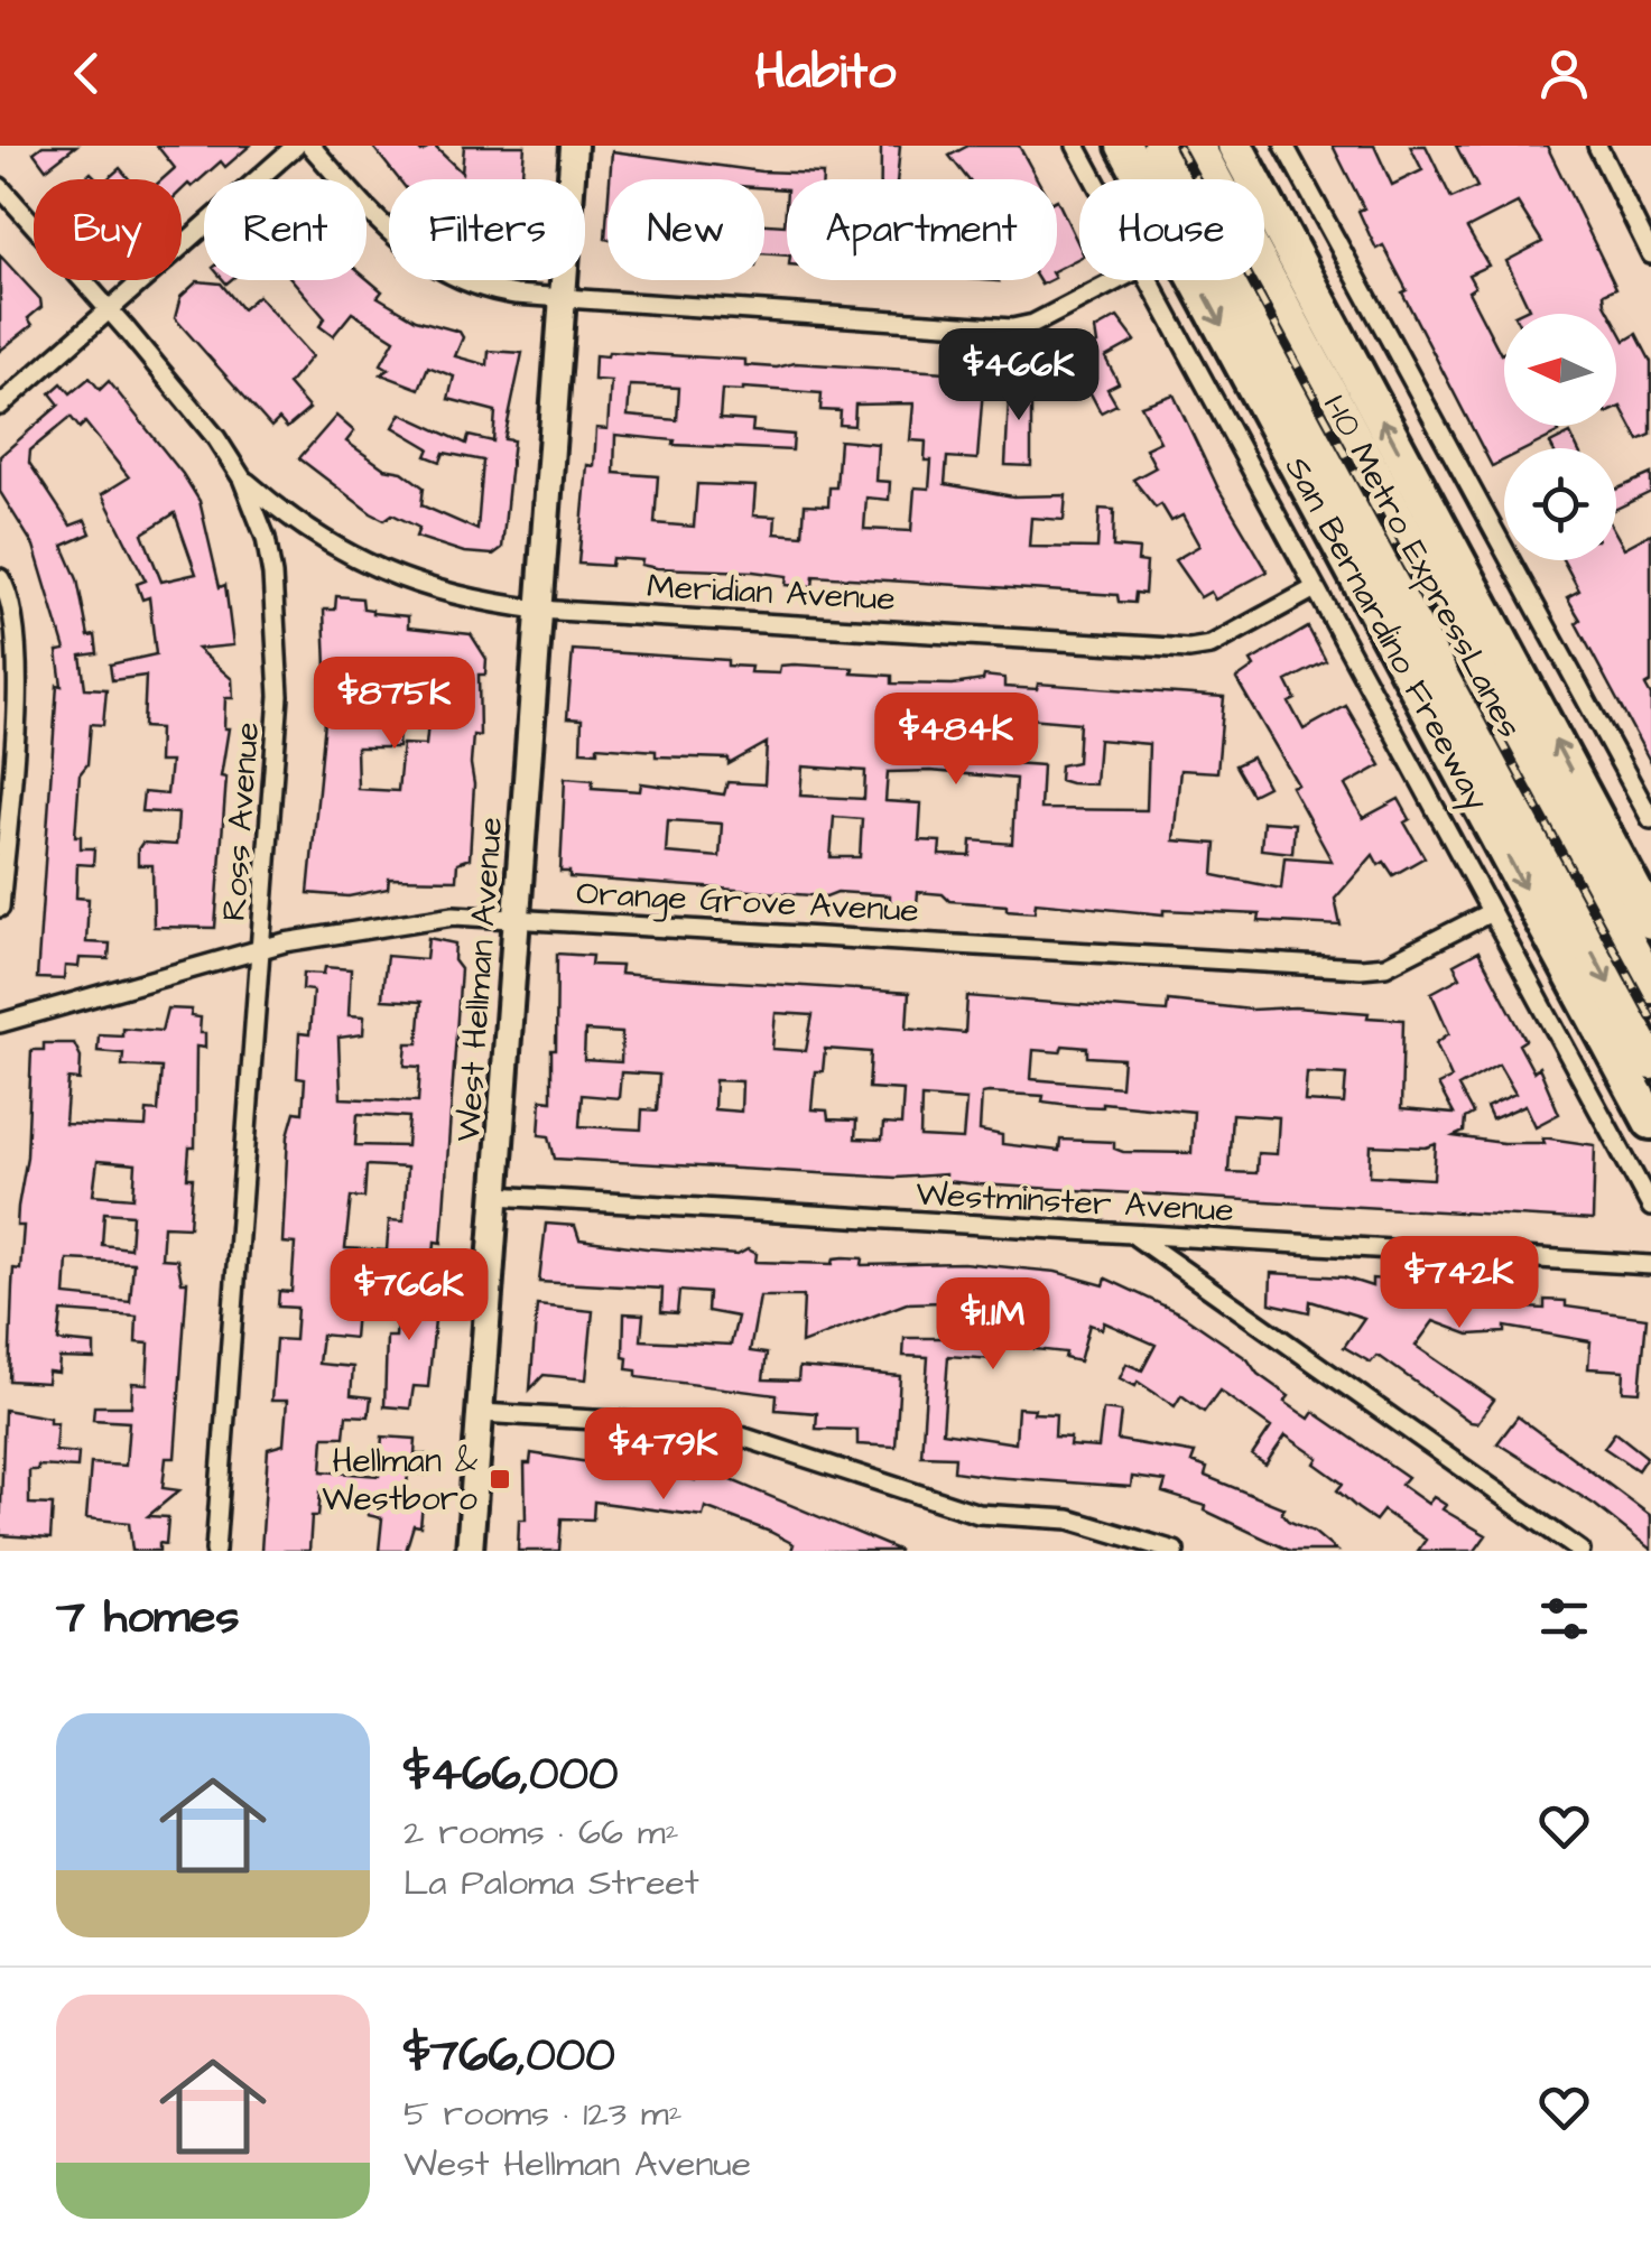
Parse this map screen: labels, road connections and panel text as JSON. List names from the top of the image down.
{
  "streets": {
    "highway": ["I-10 Metro ExpressLanes", "San Bernardino Freeway"],
    "street": [
      "Meridian Avenue",
      "Ross Avenue",
      "Orange Grove Avenue",
      "West Hellman Avenue",
      "Westminster Avenue"
    ]
  },
  "crossings": [
    ["Meridian Avenue", "Ross Avenue"],
    ["Meridian Avenue", "West Hellman Avenue"],
    ["Ross Avenue", "Orange Grove Avenue"],
    ["Orange Grove Avenue", "West Hellman Avenue"],
    ["West Hellman Avenue", "Westminster Avenue"]
  ],
  "places": {
    "transit": ["Hellman & Westboro"]
  },
  "north": "left",
  "page": {
    "header": "Habito",
    "chip": [
      "Buy",
      "Rent",
      "Filters",
      "New",
      "Apartment",
      "House"
    ],
    "price": [
      "$466K",
      "$875K",
      "$484K",
      "$742K",
      "$766K",
      "$1.1M",
      "$479K"
    ],
    "heading": "7 homes",
    "list": [
      {
        "name": "$466,000",
        "note": "2 rooms · 66 m² · La Paloma Street"
      },
      {
        "name": "$766,000",
        "note": "5 rooms · 123 m² · West Hellman Avenue"
      }
    ]
  }
}
